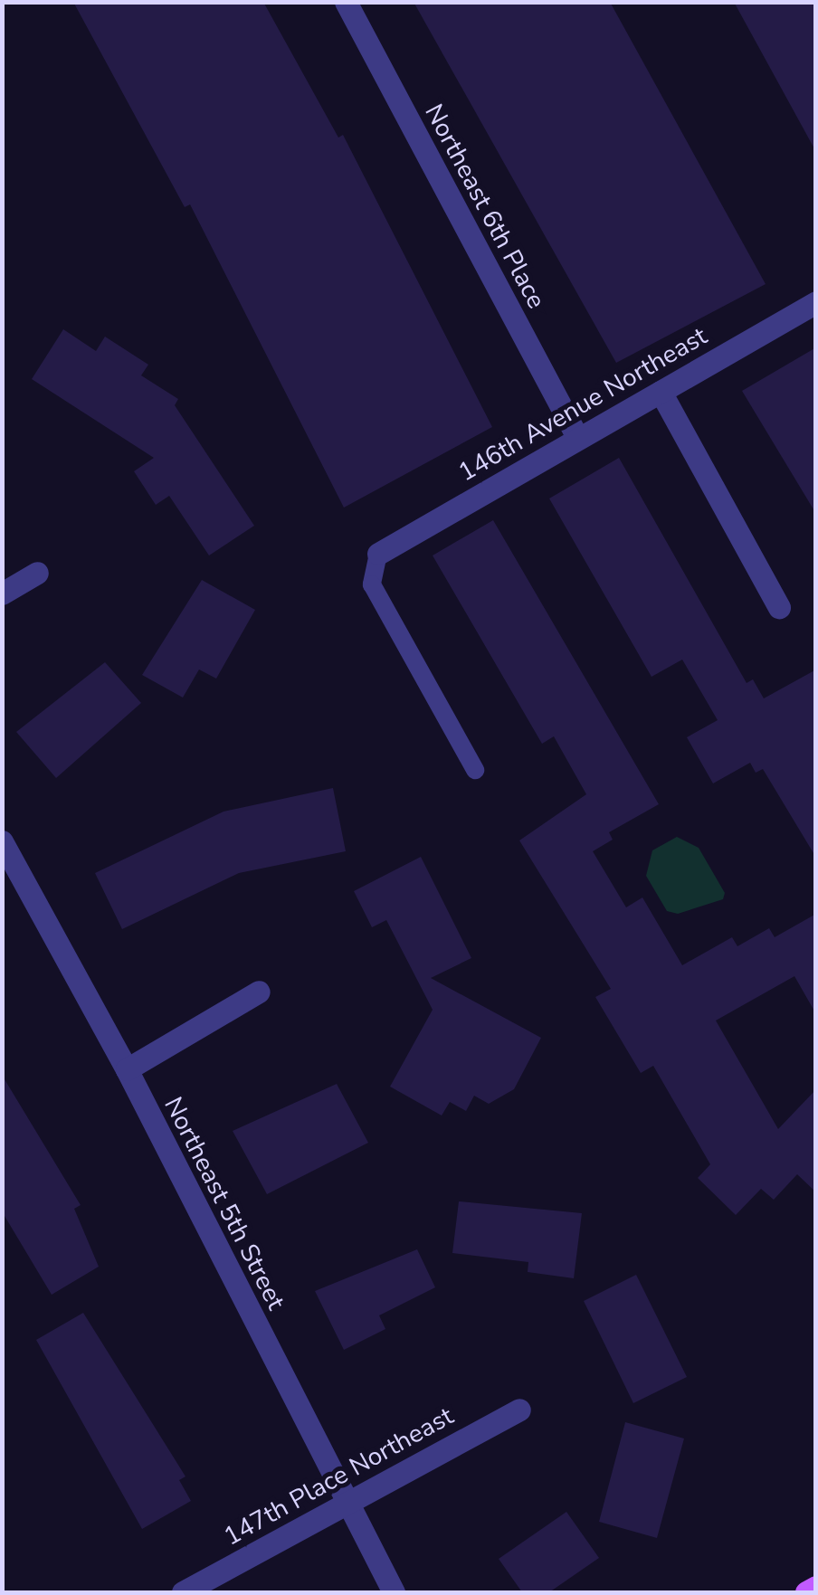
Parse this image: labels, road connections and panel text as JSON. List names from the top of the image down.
{
  "streets": {
    "street": [
      "Northeast 6th Place",
      "146th Avenue Northeast",
      "Northeast 5th Street",
      "147th Place Northeast"
    ]
  },
  "crossings": [
    ["Northeast 6th Place", "146th Avenue Northeast"],
    ["Northeast 5th Street", "147th Place Northeast"]
  ]
}
